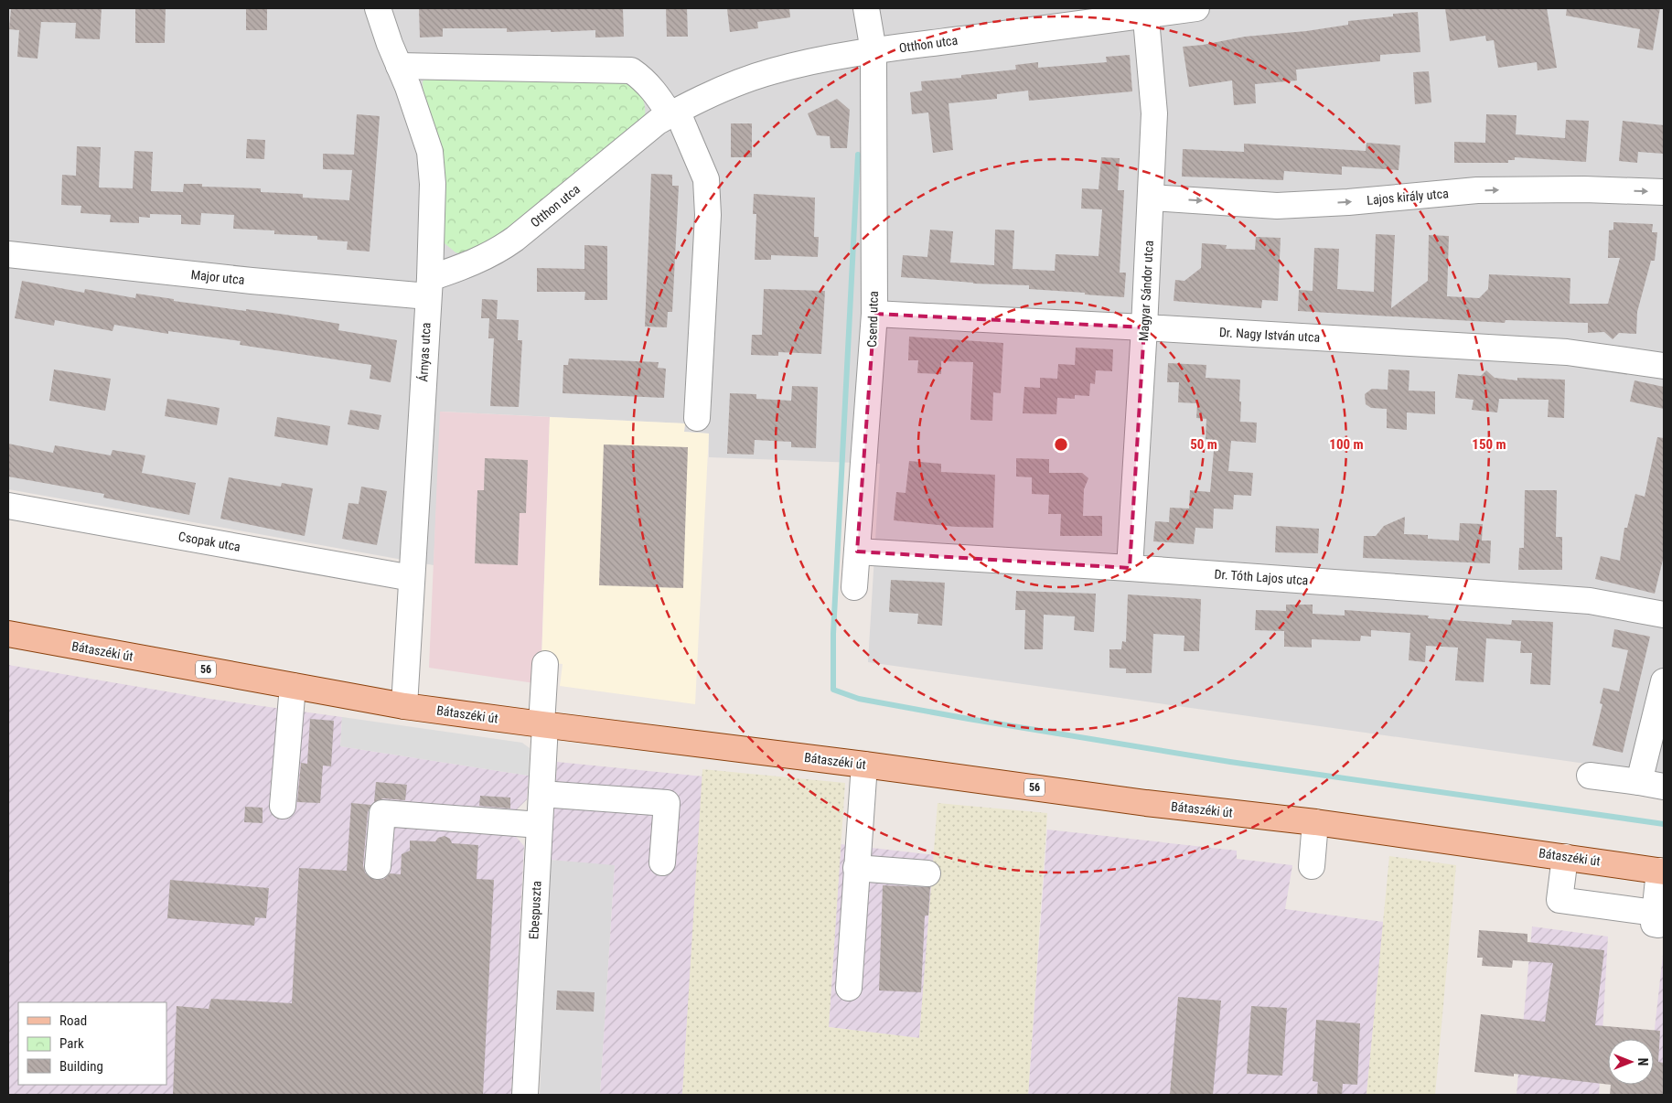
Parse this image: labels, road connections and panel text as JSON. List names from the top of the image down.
{
  "streets": {
    "main road": ["Bátaszéki út", "56"],
    "street": [
      "Otthon utca",
      "Lajos király utca",
      "Major utca",
      "Magyar Sándor utca",
      "Csend utca",
      "Dr. Nagy István utca",
      "Árnyas utca",
      "Csopak utca",
      "Dr. Tóth Lajos utca",
      "Ebespuszta"
    ]
  },
  "crossings": [
    ["Otthon utca", "Major utca"],
    ["Otthon utca", "Magyar Sándor utca"],
    ["Otthon utca", "Csend utca"],
    ["Otthon utca", "Árnyas utca"],
    ["Lajos király utca", "Magyar Sándor utca"],
    ["Major utca", "Árnyas utca"],
    ["Magyar Sándor utca", "Dr. Nagy István utca"],
    ["Magyar Sándor utca", "Dr. Tóth Lajos utca"],
    ["Csend utca", "Dr. Nagy István utca"],
    ["Csend utca", "Dr. Tóth Lajos utca"],
    ["Árnyas utca", "Csopak utca"],
    ["Árnyas utca", "Bátaszéki út"],
    ["Bátaszéki út", "Ebespuszta"]
  ],
  "one_way": ["Lajos király utca"],
  "legend": ["Road", "Park", "Building"],
  "north": "right",
  "rings": ["50 m", "100 m", "150 m"]
}
